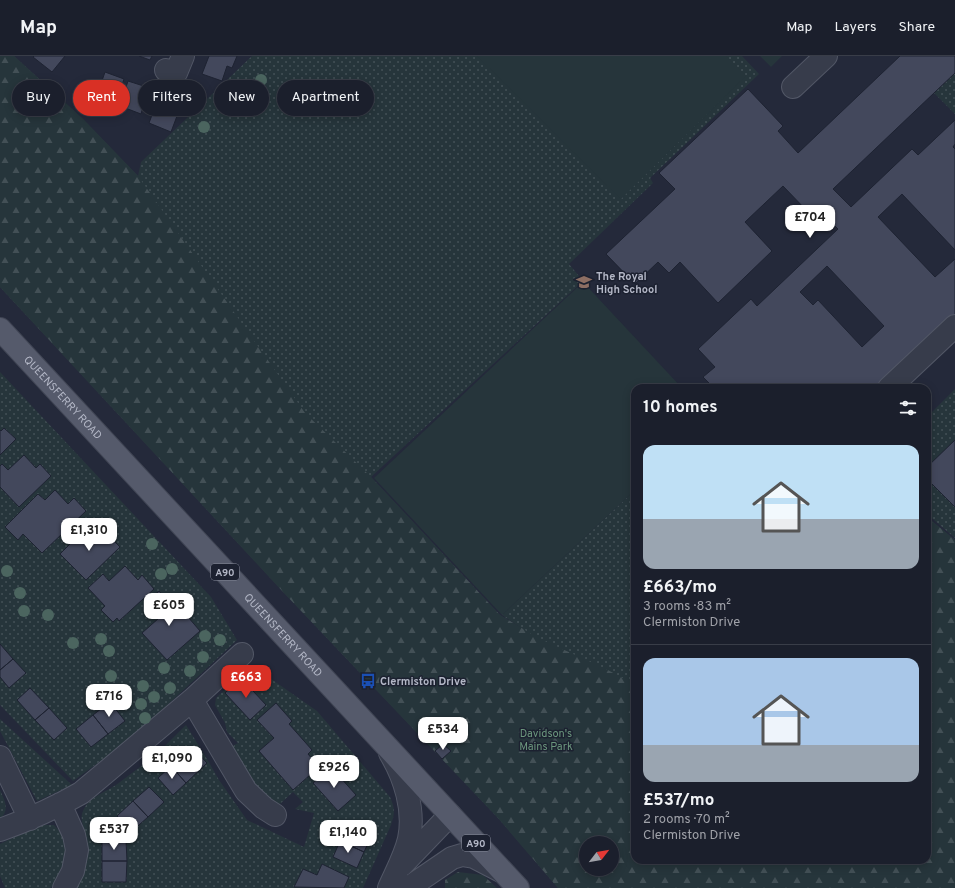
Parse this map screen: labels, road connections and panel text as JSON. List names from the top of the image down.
{
  "streets": {
    "main road": ["QUEENSFERRY ROAD", "A90"]
  },
  "parks": ["Davidson's Mains Park"],
  "places": {
    "school or university": ["The Royal High School"],
    "bus stop": ["Clermiston Drive"]
  },
  "north": "top right",
  "page": {
    "header": "Map",
    "nav": ["Map", "Layers", "Share"],
    "chip": [
      "Buy",
      "Rent",
      "Filters",
      "New",
      "Apartment"
    ],
    "price": [
      "£704",
      "£1,310",
      "£605",
      "£663",
      "£716",
      "£534",
      "£1,090",
      "£926",
      "£537",
      "£1,140"
    ],
    "heading": "10 homes",
    "list": [
      {
        "name": "£663/mo",
        "note": "3 rooms · 83 m² · Clermiston Drive"
      },
      {
        "name": "£537/mo",
        "note": "2 rooms · 70 m² · Clermiston Drive"
      }
    ]
  }
}
